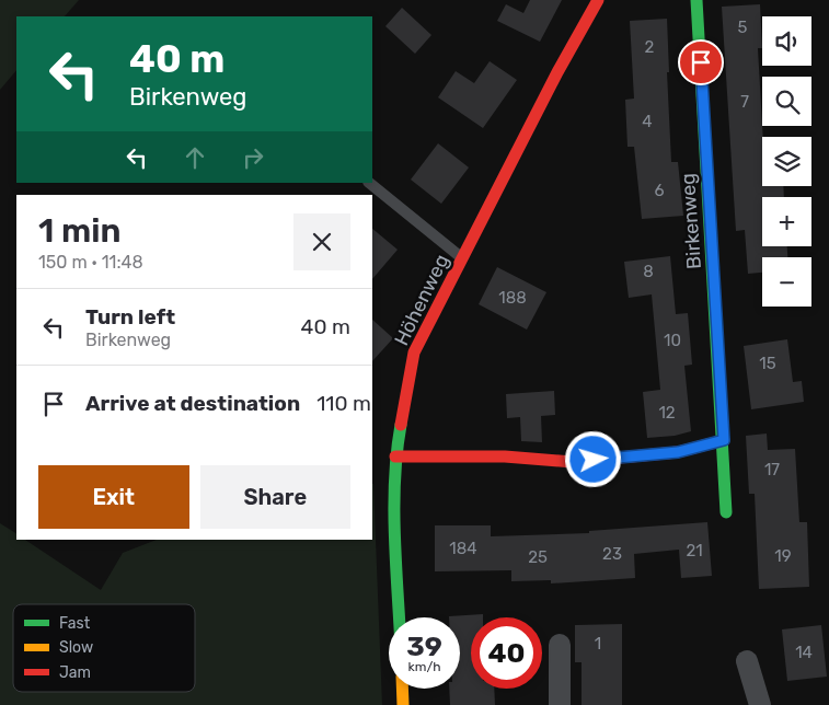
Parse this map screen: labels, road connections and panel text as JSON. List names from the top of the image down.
{
  "streets": {
    "street": ["Birkenweg", "Höhenweg"]
  },
  "house_numbers": [
    "5",
    "2",
    "7",
    "4",
    "6",
    "8",
    "188",
    "10",
    "15",
    "12",
    "17",
    "184",
    "21",
    "23",
    "19",
    "25",
    "1",
    "14"
  ],
  "legend": ["Fast", "Slow", "Jam"],
  "page": {
    "map_buttons": ["+", "−"],
    "turn": ["40 m", "Birkenweg"],
    "heading": ["1 min", "150 m · 11:48"],
    "list": [
      {
        "name": "Turn left",
        "note": "Birkenweg",
        "value": "40 m"
      },
      {
        "name": "Arrive at destination",
        "value": "110 m"
      }
    ],
    "buttons": ["Exit", "Share"],
    "speed": "39 km/h",
    "limit": "40"
  }
}
